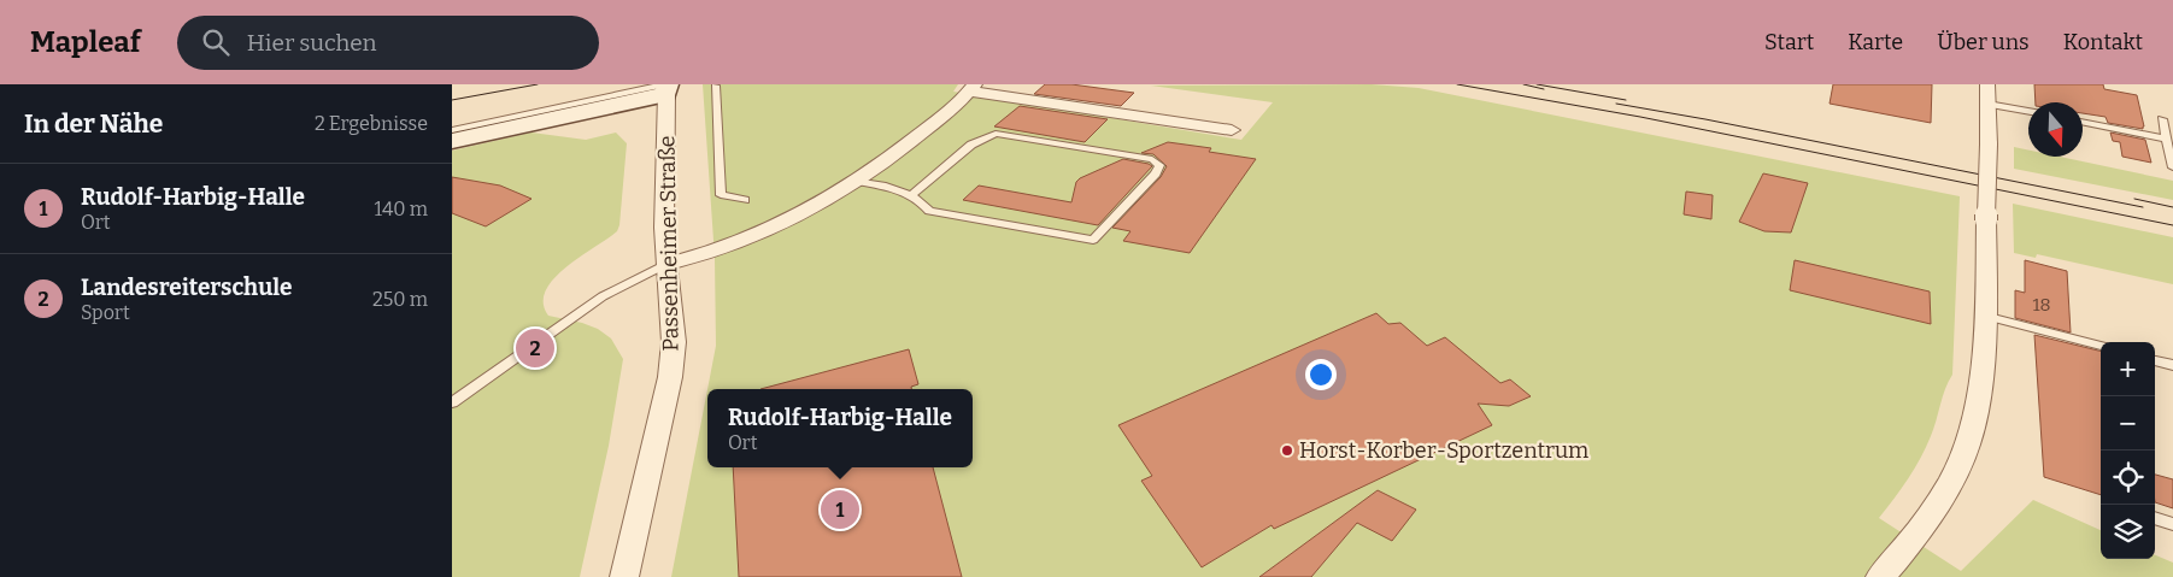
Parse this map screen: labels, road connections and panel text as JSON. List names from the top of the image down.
{
  "streets": {
    "street": ["Passenheimer Straße"]
  },
  "places": ["Horst-Korber-Sportzentrum"],
  "house_numbers": ["18"],
  "north": "bottom",
  "page": {
    "header": "Mapleaf",
    "search": "Hier suchen",
    "nav": [
      "Start",
      "Karte",
      "Über uns",
      "Kontakt"
    ],
    "heading": ["In der Nähe", "2 Ergebnisse"],
    "list": [
      {
        "mark": "1",
        "name": "Rudolf-Harbig-Halle",
        "note": "Ort",
        "value": "140 m"
      },
      {
        "mark": "2",
        "name": "Landesreiterschule",
        "note": "Sport",
        "value": "250 m"
      }
    ],
    "pins": ["2", "1"],
    "map_buttons": ["+", "−"],
    "popup": ["Rudolf-Harbig-Halle", "Ort"]
  }
}
